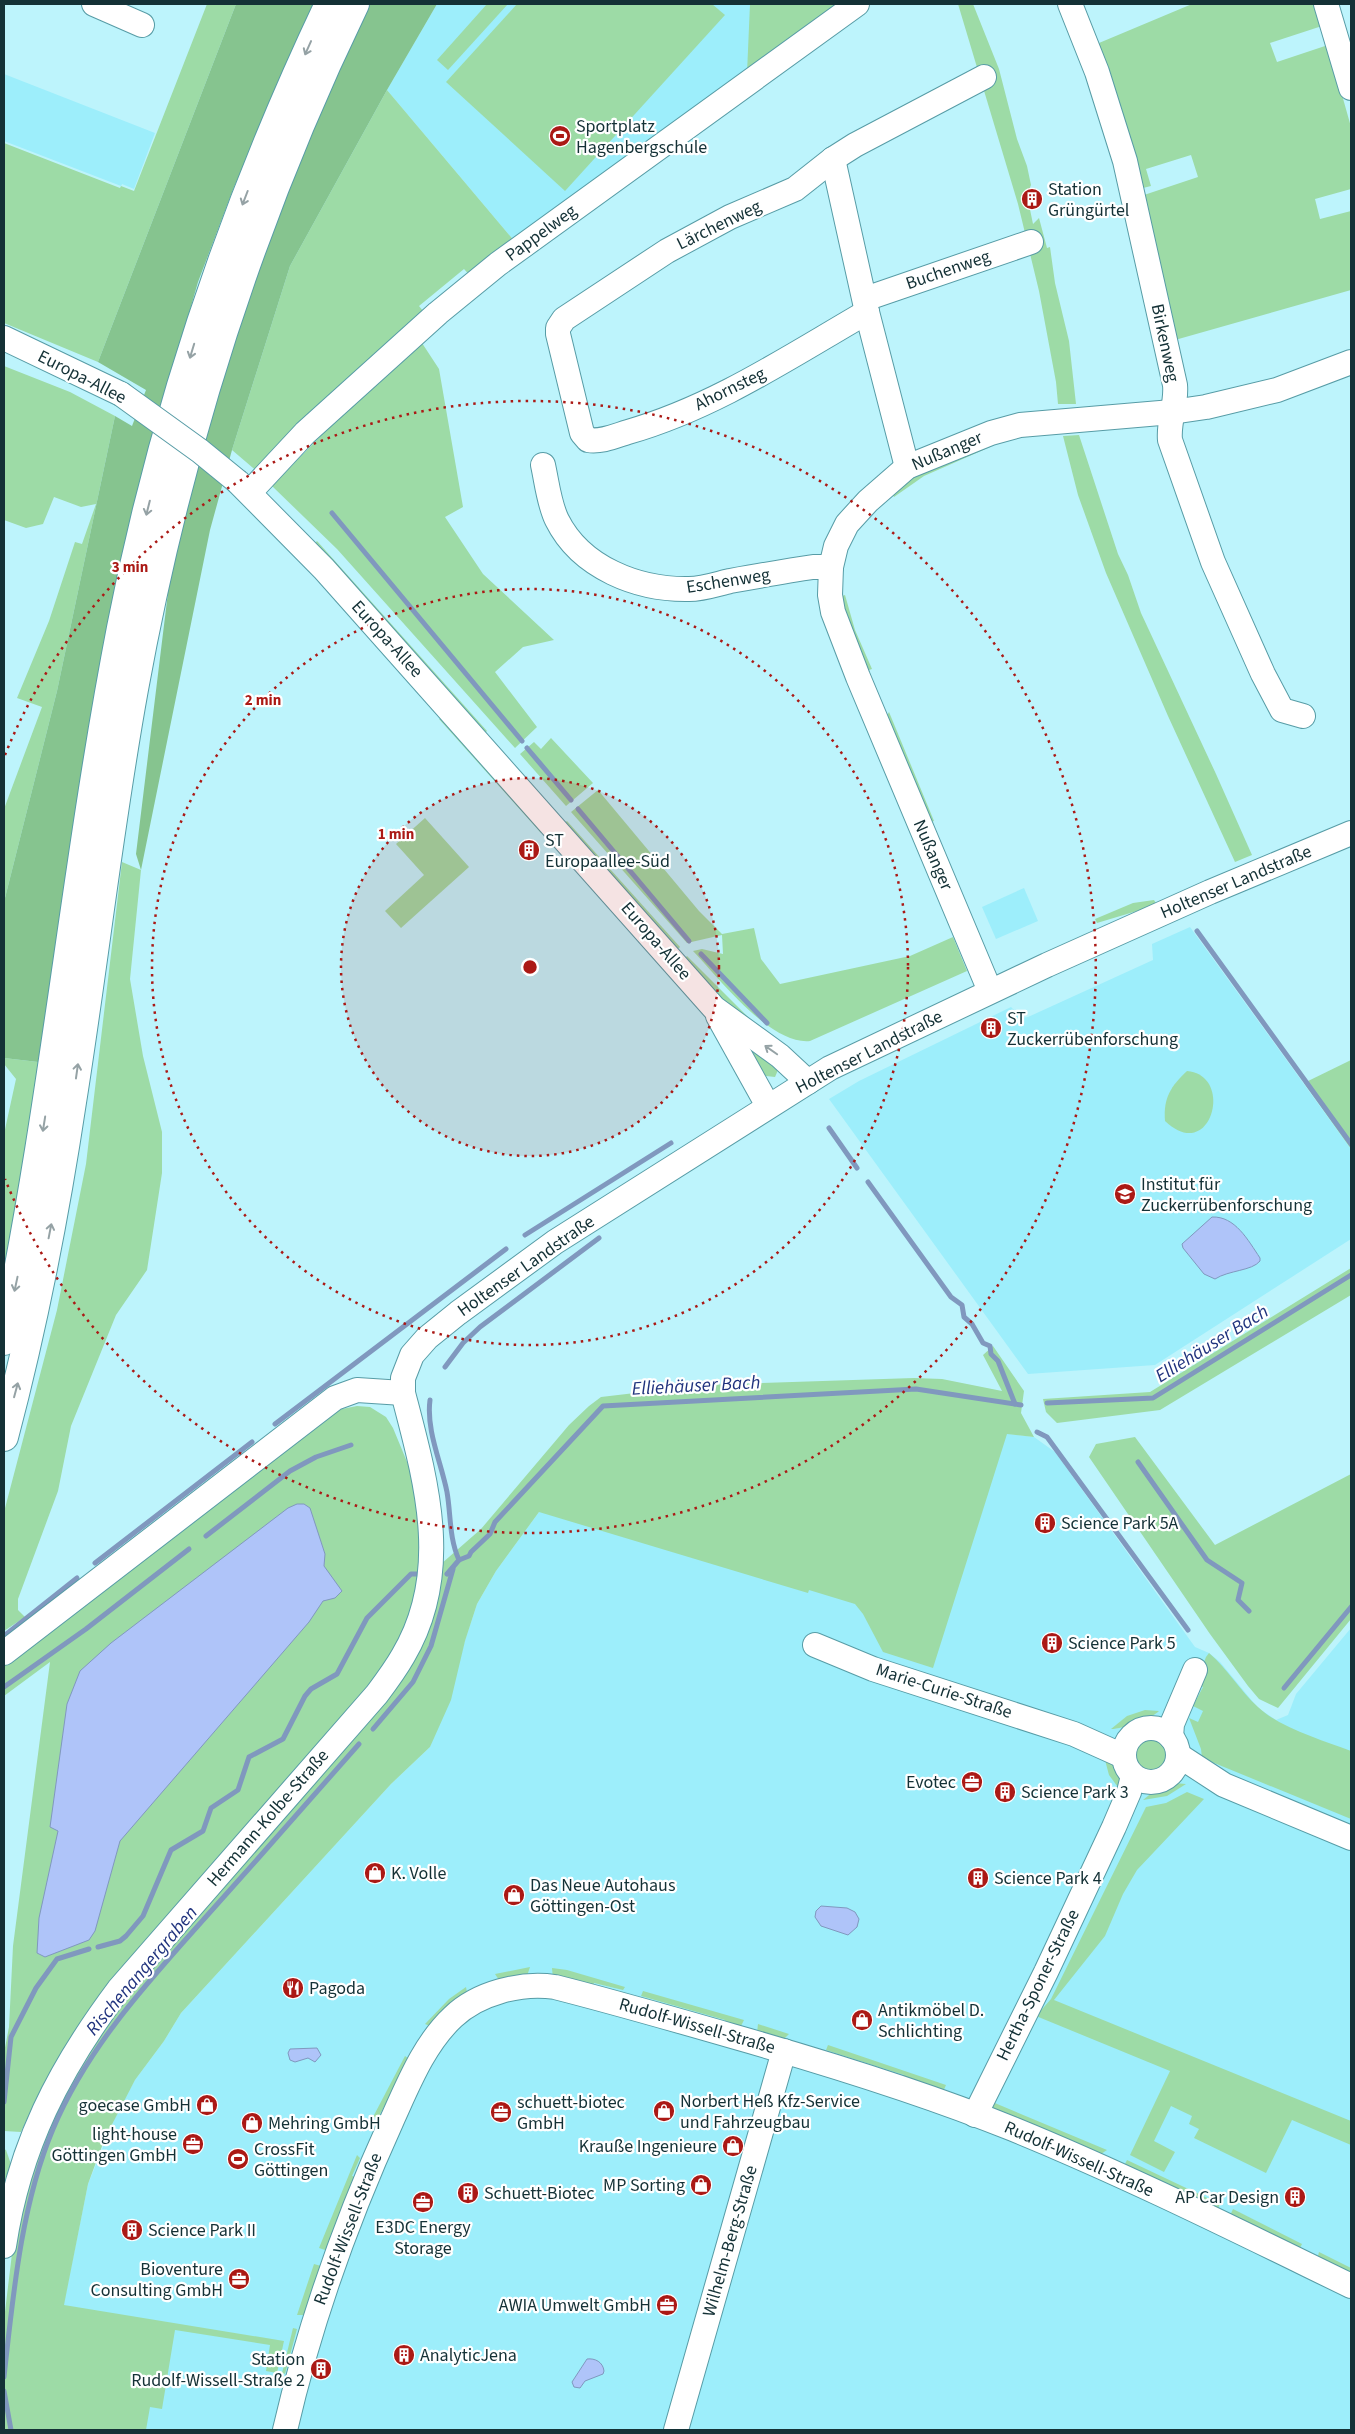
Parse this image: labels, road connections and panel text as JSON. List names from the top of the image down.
{
  "streets": {
    "street": [
      "Lärchenweg",
      "Pappelweg",
      "Buchenweg",
      "Birkenweg",
      "Europa-Allee",
      "Ahornsteg",
      "Nußanger",
      "Eschenweg",
      "Holtenser Landstraße",
      "Marie-Curie-Straße",
      "Hermann-Kolbe-Straße",
      "Hertha-Sponer-Straße",
      "Rudolf-Wissell-Straße",
      "Wilhelm-Berg-Straße"
    ]
  },
  "crossings": [
    ["Lärchenweg", "Ahornsteg"],
    ["Pappelweg", "Europa-Allee"],
    ["Buchenweg", "Ahornsteg"],
    ["Birkenweg", "Nußanger"],
    ["Europa-Allee", "Holtenser Landstraße"],
    ["Nußanger", "Eschenweg"],
    ["Nußanger", "Holtenser Landstraße"],
    ["Holtenser Landstraße", "Hermann-Kolbe-Straße"],
    ["Marie-Curie-Straße", "Hertha-Sponer-Straße"],
    ["Hertha-Sponer-Straße", "Rudolf-Wissell-Straße"],
    ["Rudolf-Wissell-Straße", "Wilhelm-Berg-Straße"]
  ],
  "water": ["Elliehäuser Bach", "Rischenangergraben"],
  "places": {
    "sports": ["Sportplatz Hagenbergschule", "CrossFit Göttingen"],
    "building": [
      "Station Grüngürtel",
      "ST Europaallee-Süd",
      "ST Zuckerrübenforschung",
      "Science Park 5A",
      "Science Park 5",
      "Science Park 3",
      "Science Park 4",
      "Schuett-Biotec",
      "AP Car Design",
      "Science Park II",
      "AnalyticJena",
      "Station Rudolf-Wissell-Straße 2"
    ],
    "school or university": ["Institut für Zuckerrübenforschung"],
    "office": [
      "Evotec",
      "schuett-biotec GmbH",
      "light-house Göttingen GmbH",
      "E3DC Energy Storage",
      "Bioventure Consulting GmbH",
      "AWIA Umwelt GmbH"
    ],
    "shop": [
      "K. Volle",
      "Das Neue Autohaus Göttingen-Ost",
      "Antikmöbel D. Schlichting",
      "goecase GmbH",
      "Norbert Heß Kfz-Service und Fahrzeugbau",
      "Mehring GmbH",
      "Krauße Ingenieure",
      "MP Sorting"
    ],
    "restaurant": ["Pagoda"]
  },
  "rings": ["3 min", "2 min", "1 min"]
}
